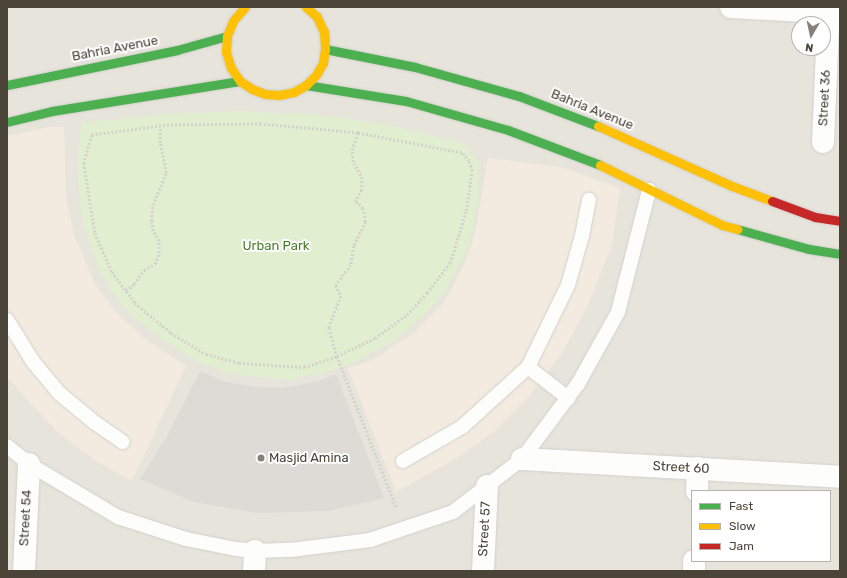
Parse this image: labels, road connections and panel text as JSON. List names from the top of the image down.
{
  "streets": {
    "street": [
      "Bahria Avenue",
      "Street 36",
      "Street 60",
      "Street 54",
      "Street 57"
    ]
  },
  "parks": ["Urban Park"],
  "places": ["Masjid Amina"],
  "legend": ["Fast", "Slow", "Jam"],
  "north": "bottom"
}
